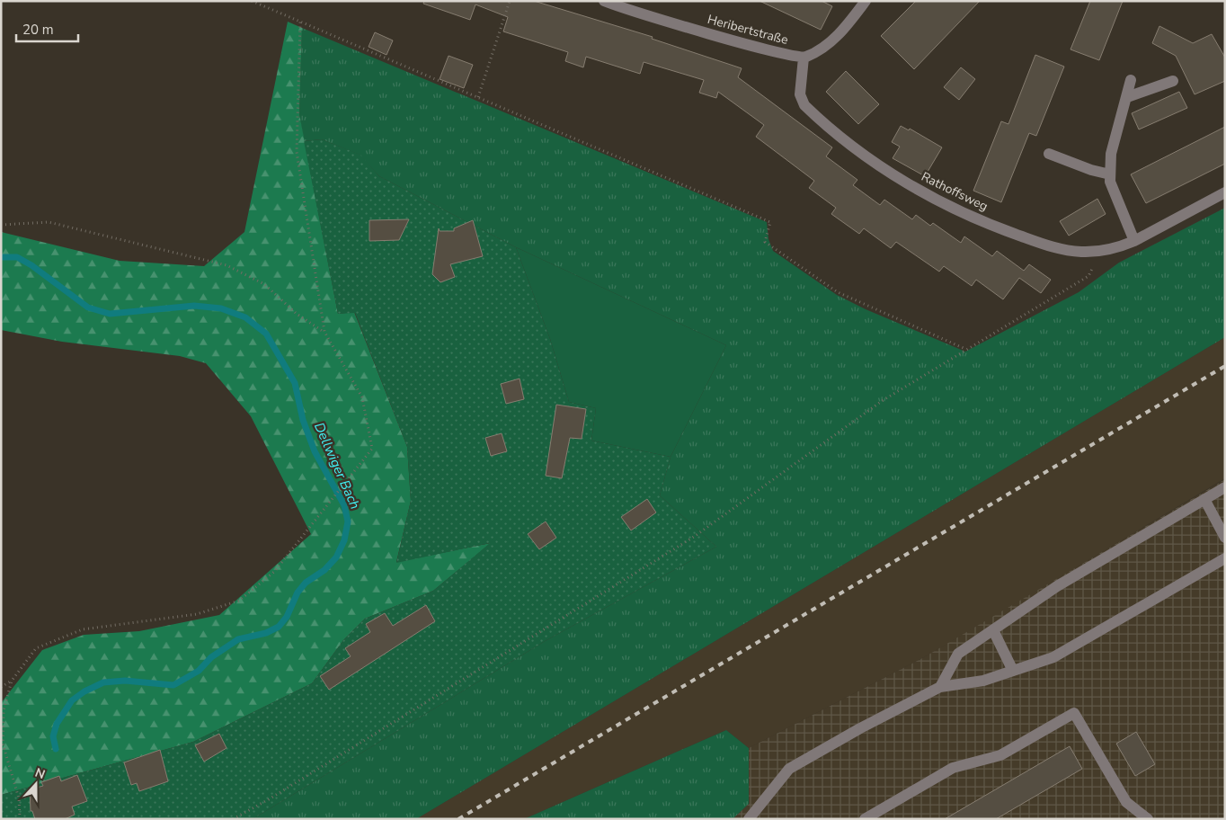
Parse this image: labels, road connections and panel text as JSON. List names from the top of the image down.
{
  "streets": {
    "street": ["Heribertstraße", "Rathoffsweg"]
  },
  "crossings": [
    ["Heribertstraße", "Rathoffsweg"]
  ],
  "water": ["Dellwiger Bach"],
  "scale_bar": "20 m",
  "north": "top"
}
